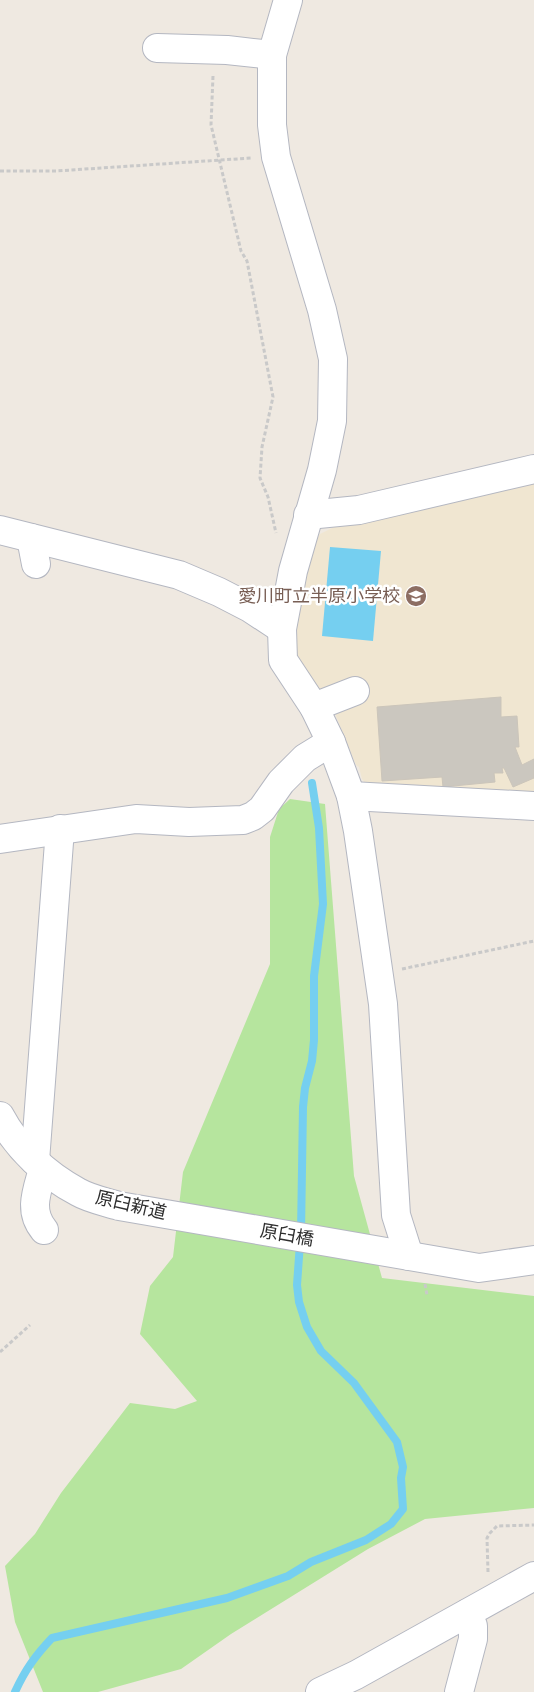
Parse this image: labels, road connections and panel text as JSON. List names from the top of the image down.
{
  "streets": {
    "street": ["原臼新道", "原臼橋"]
  },
  "crossings": [
    ["原臼新道", "原臼橋"]
  ],
  "places": {
    "school or university": ["愛川町立半原小学校"]
  }
}
